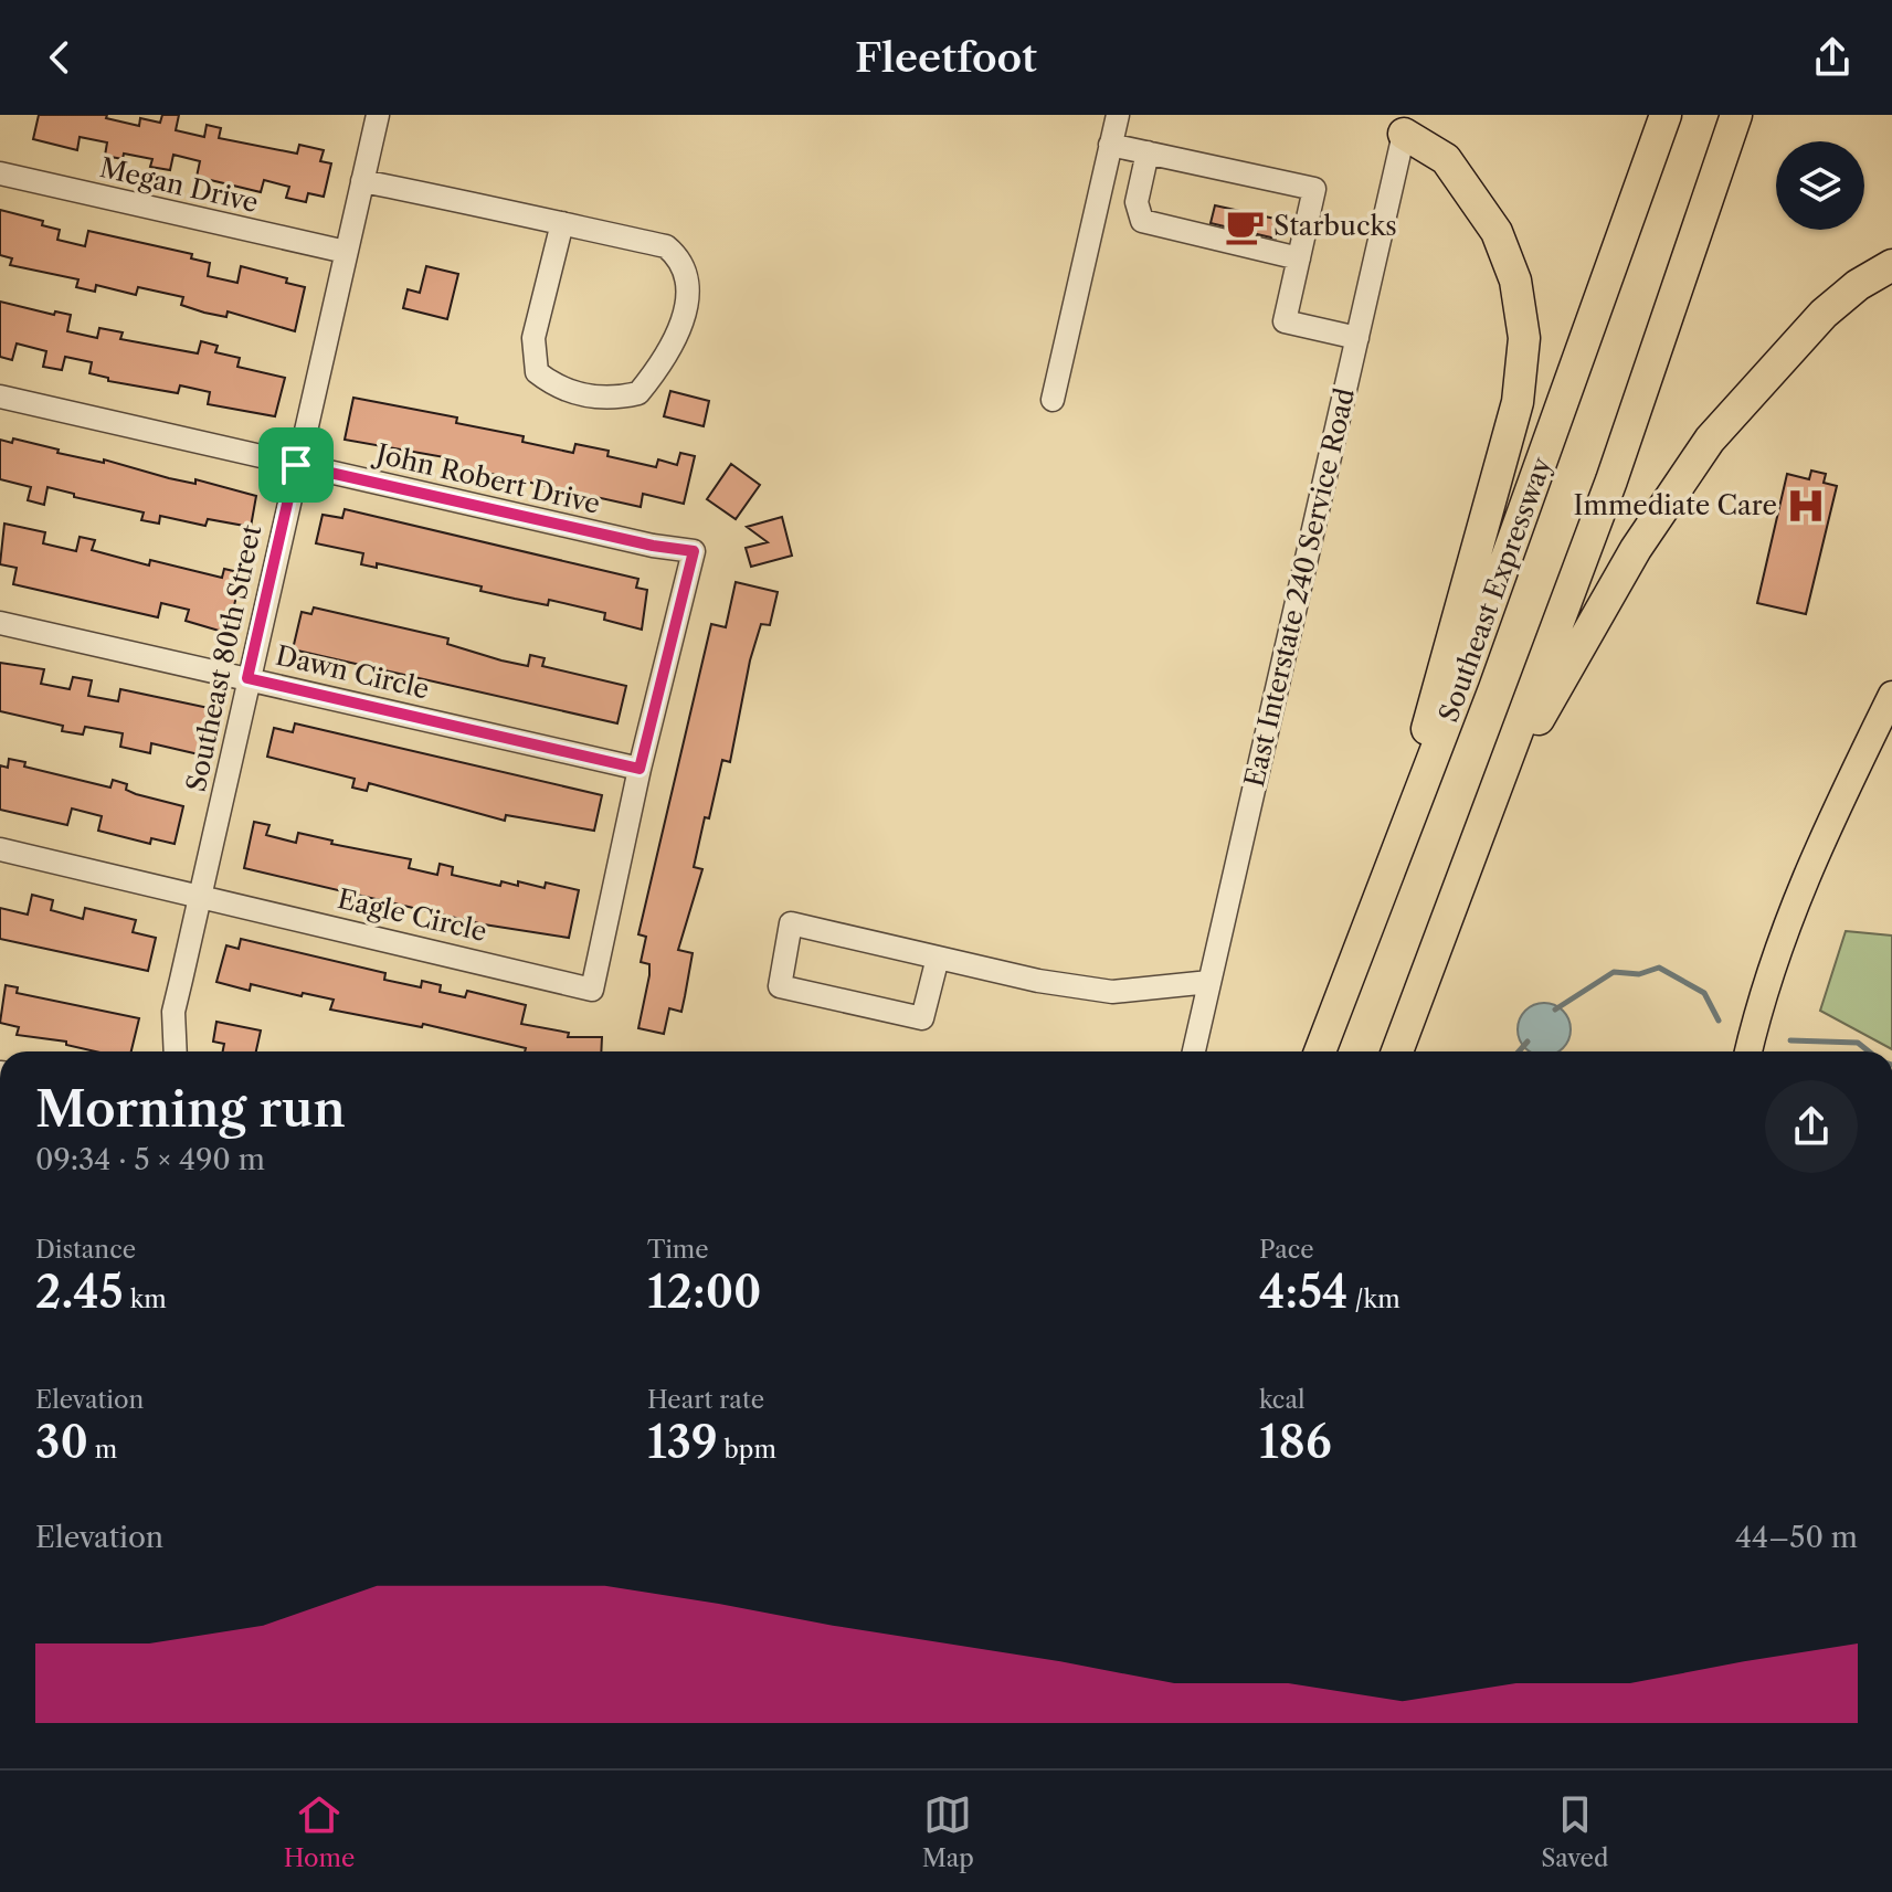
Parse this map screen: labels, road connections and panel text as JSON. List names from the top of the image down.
{
  "streets": {
    "highway": ["Southeast Expressway"],
    "street": [
      "Megan Drive",
      "John Robert Drive",
      "East Interstate 240 Service Road",
      "Southeast 80th Street",
      "Dawn Circle",
      "Eagle Circle"
    ]
  },
  "crossings": [
    ["Megan Drive", "Southeast 80th Street"],
    ["John Robert Drive", "Southeast 80th Street"],
    ["John Robert Drive", "Dawn Circle"],
    ["John Robert Drive", "Eagle Circle"],
    ["Southeast 80th Street", "Dawn Circle"],
    ["Southeast 80th Street", "Eagle Circle"],
    ["Dawn Circle", "Eagle Circle"]
  ],
  "places": {
    "cafe": ["Starbucks"],
    "hospital": ["Immediate Care"]
  },
  "page": {
    "header": "Fleetfoot",
    "heading": ["Morning run", "09:34 · 5 × 490 m"],
    "stats": [
      ["Distance", "2.45 km"],
      ["Time", "12:00"],
      ["Pace", "4:54 /km"],
      ["Elevation", "30 m"],
      ["Heart rate", "139 bpm"],
      ["kcal", "186"]
    ],
    "chart": ["Elevation", "44–50 m"],
    "tabs": ["Home", "Map", "Saved"]
  }
}
